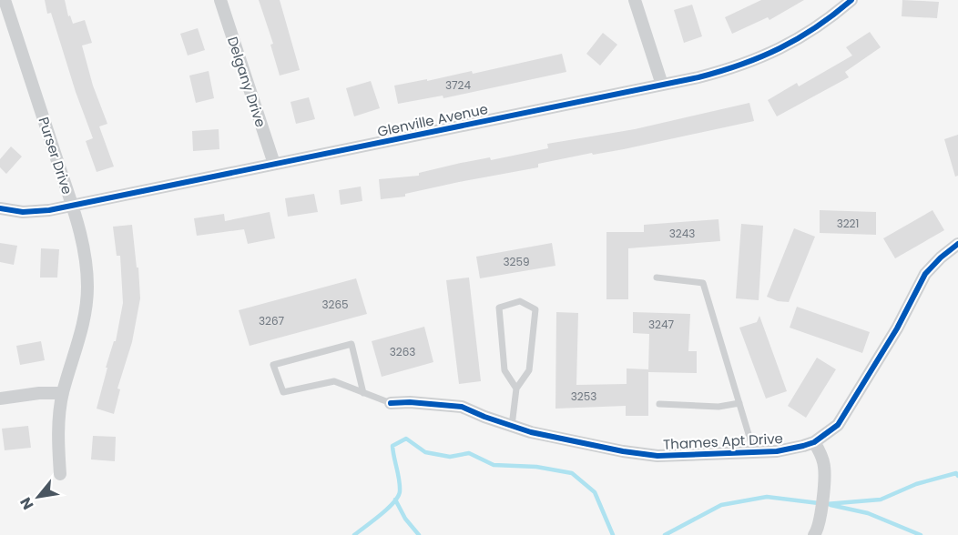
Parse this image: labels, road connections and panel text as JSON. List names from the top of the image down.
{
  "streets": {
    "street": [
      "Delgany Drive",
      "Glenville Avenue",
      "Purser Drive",
      "Thames Apt Drive"
    ]
  },
  "crossings": [
    ["Delgany Drive", "Glenville Avenue"],
    ["Glenville Avenue", "Purser Drive"]
  ],
  "house_numbers": [
    "3724",
    "3221",
    "3243",
    "3259",
    "3265",
    "3267",
    "3247",
    "3263",
    "3253"
  ],
  "north": "bottom left"
}
